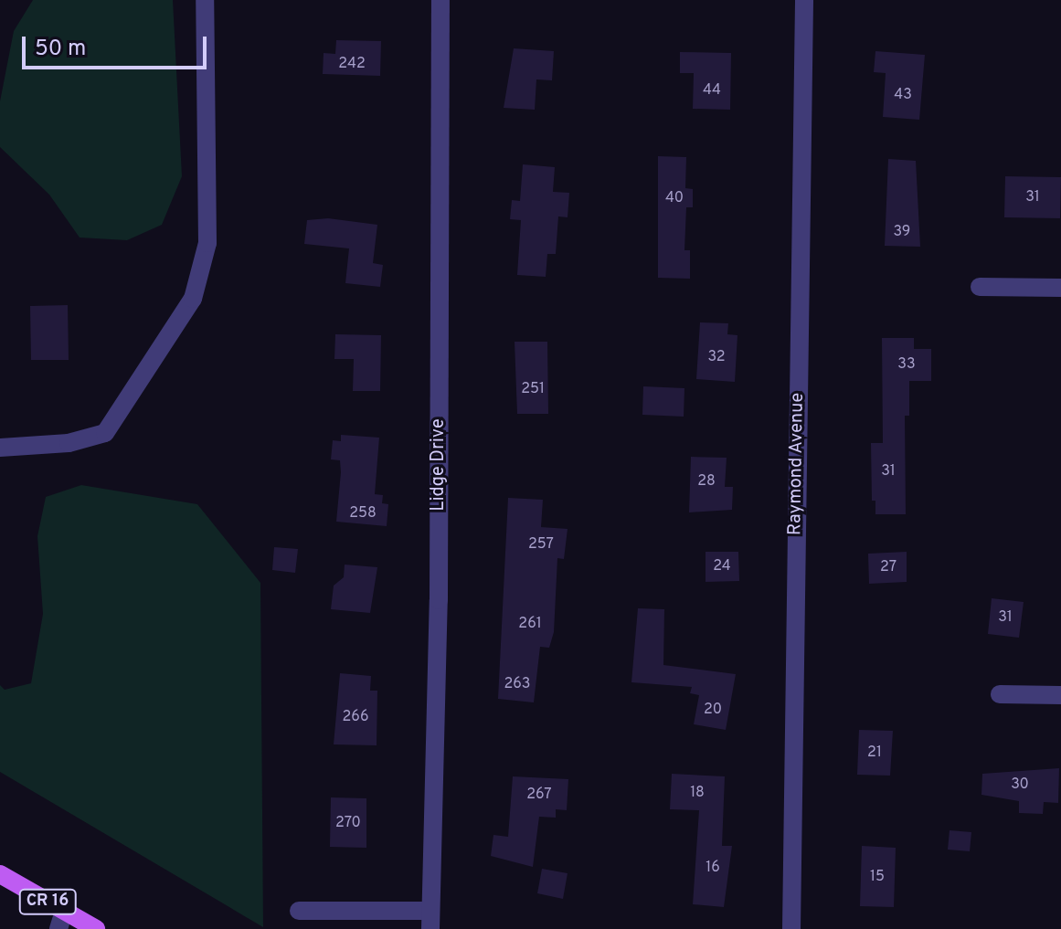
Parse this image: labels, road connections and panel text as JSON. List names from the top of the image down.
{
  "streets": {
    "main road": ["CR 16"],
    "street": ["Raymond Avenue", "Lidge Drive"]
  },
  "house_numbers": [
    "242",
    "44",
    "43",
    "31",
    "40",
    "39",
    "32",
    "33",
    "251",
    "31",
    "28",
    "258",
    "257",
    "24",
    "27",
    "31",
    "261",
    "263",
    "20",
    "266",
    "21",
    "30",
    "18",
    "267",
    "270",
    "16",
    "15"
  ],
  "scale_bar": "50 m"
}
